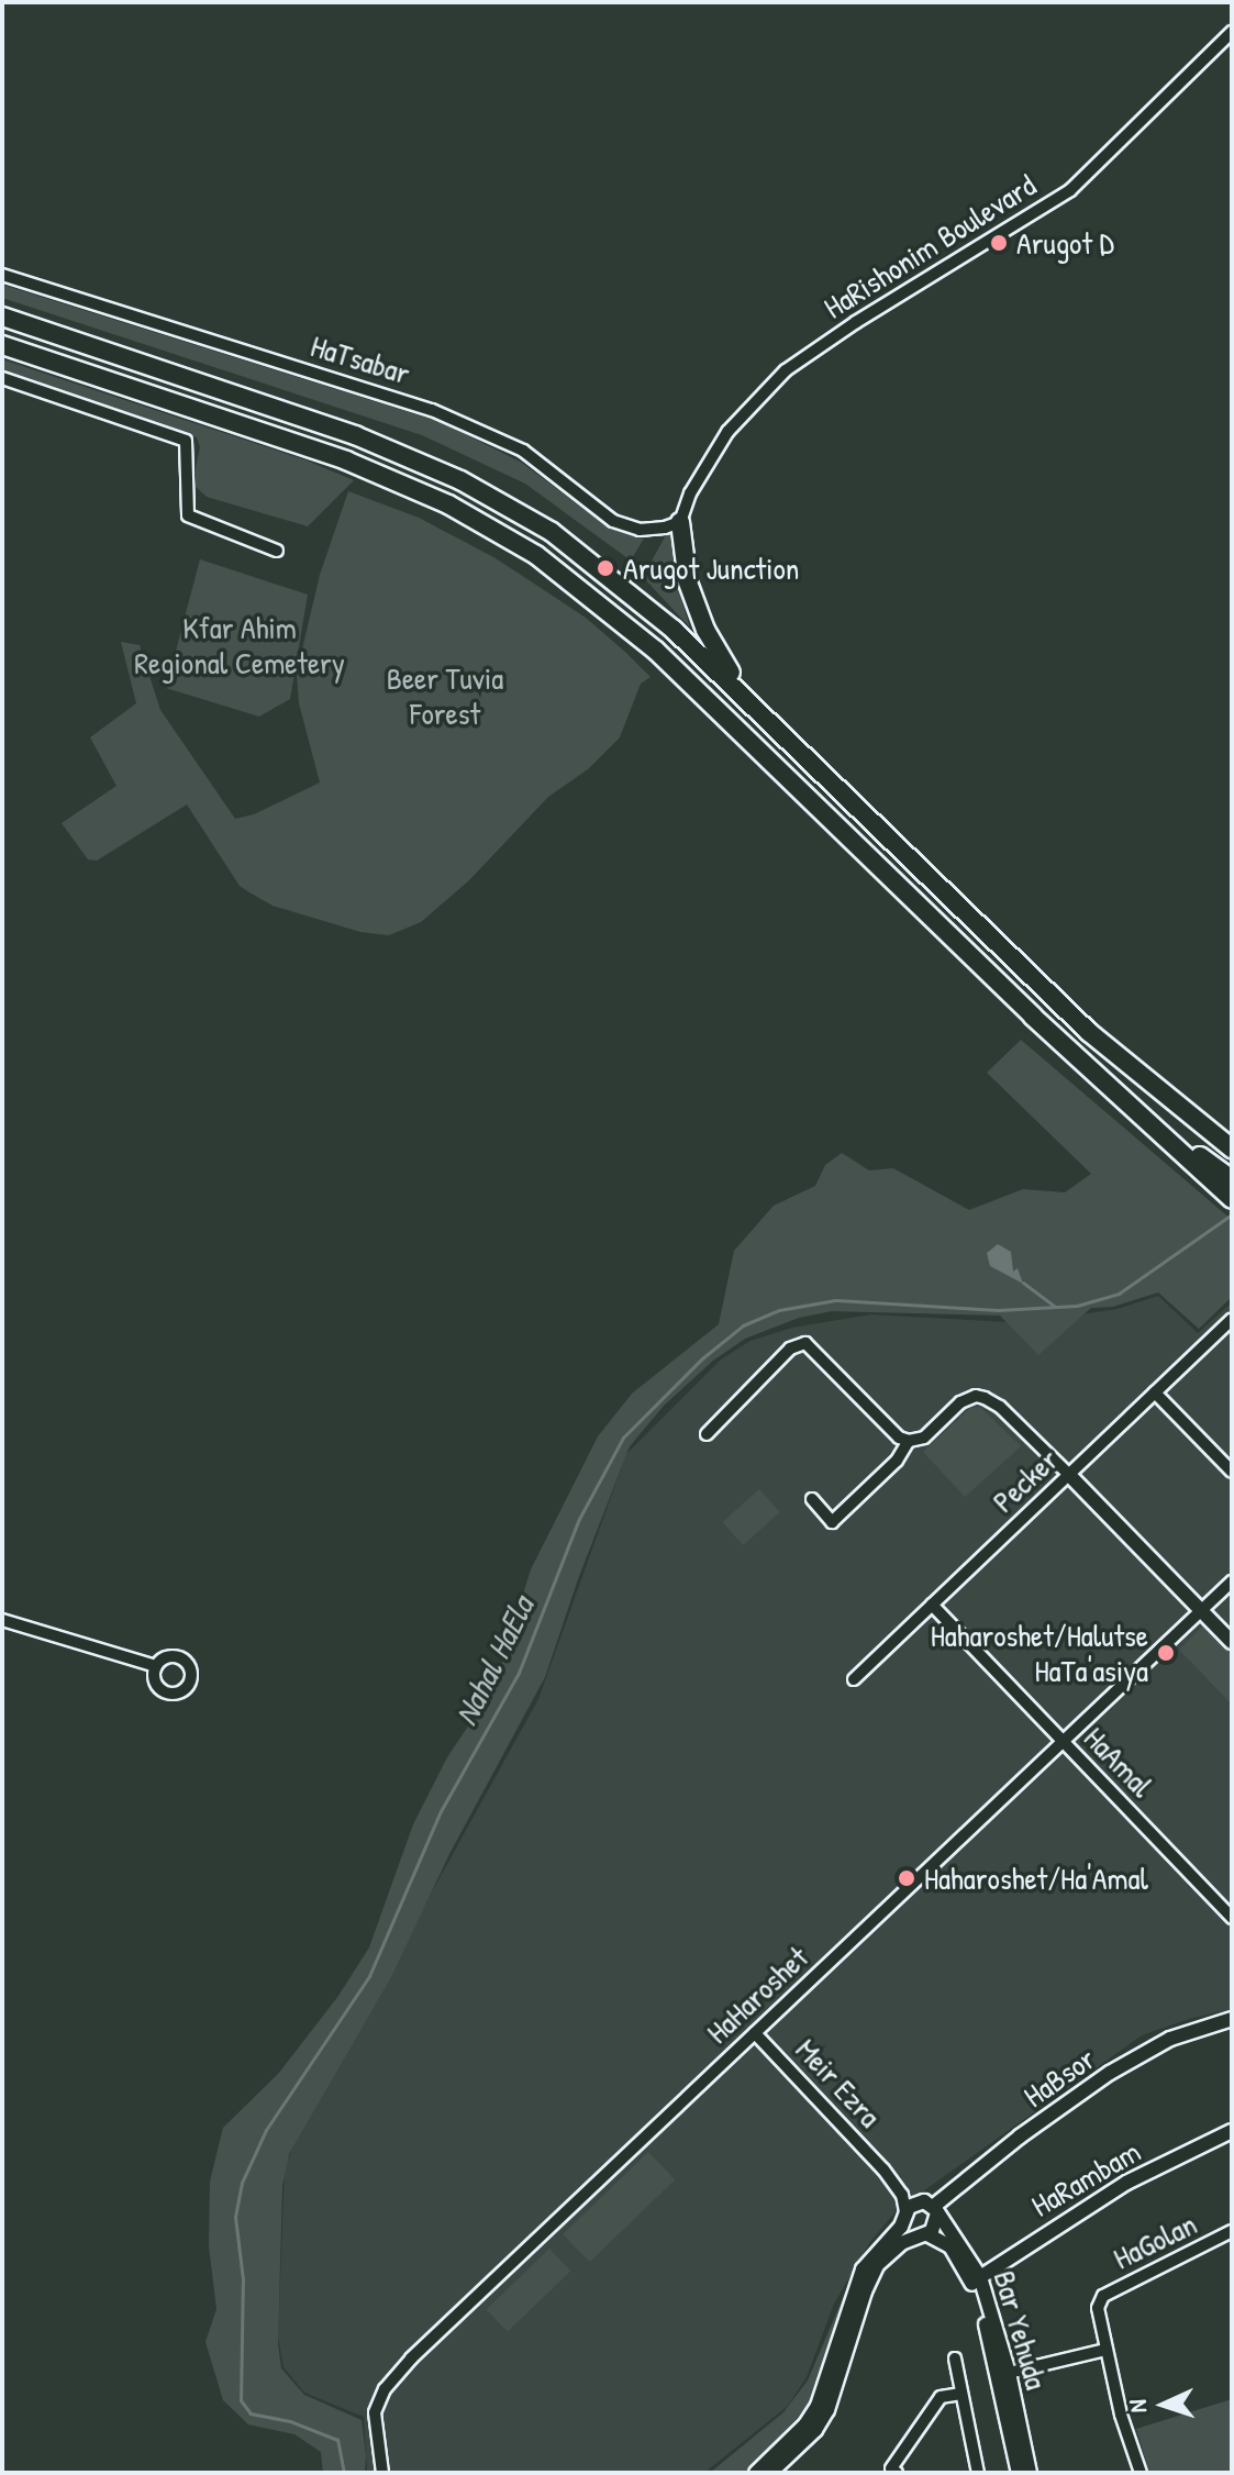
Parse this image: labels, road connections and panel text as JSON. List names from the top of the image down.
{
  "streets": {
    "street": [
      "HaRishonim Boulevard",
      "HaTsabar",
      "Pecker",
      "HaAmal",
      "HaHaroshet",
      "HaBsor",
      "Meir Ezra",
      "HaRambam",
      "HaGolan",
      "Bar Yehuda"
    ]
  },
  "crossings": [
    ["HaRishonim Boulevard", "HaTsabar"],
    ["Pecker", "HaAmal"],
    ["HaAmal", "HaHaroshet"],
    ["HaHaroshet", "Meir Ezra"],
    ["HaBsor", "Meir Ezra"],
    ["HaBsor", "Bar Yehuda"],
    ["Meir Ezra", "Bar Yehuda"],
    ["HaRambam", "Bar Yehuda"]
  ],
  "water": ["Nahal HaEla"],
  "parks": ["Kfar Ahim Regional Cemetery", "Beer Tuvia Forest"],
  "places": [
    "Arugot D",
    "Arugot Junction",
    "Haharoshet/Halutse HaTa'asiya",
    "Haharoshet/Ha'Amal"
  ],
  "north": "left"
}
